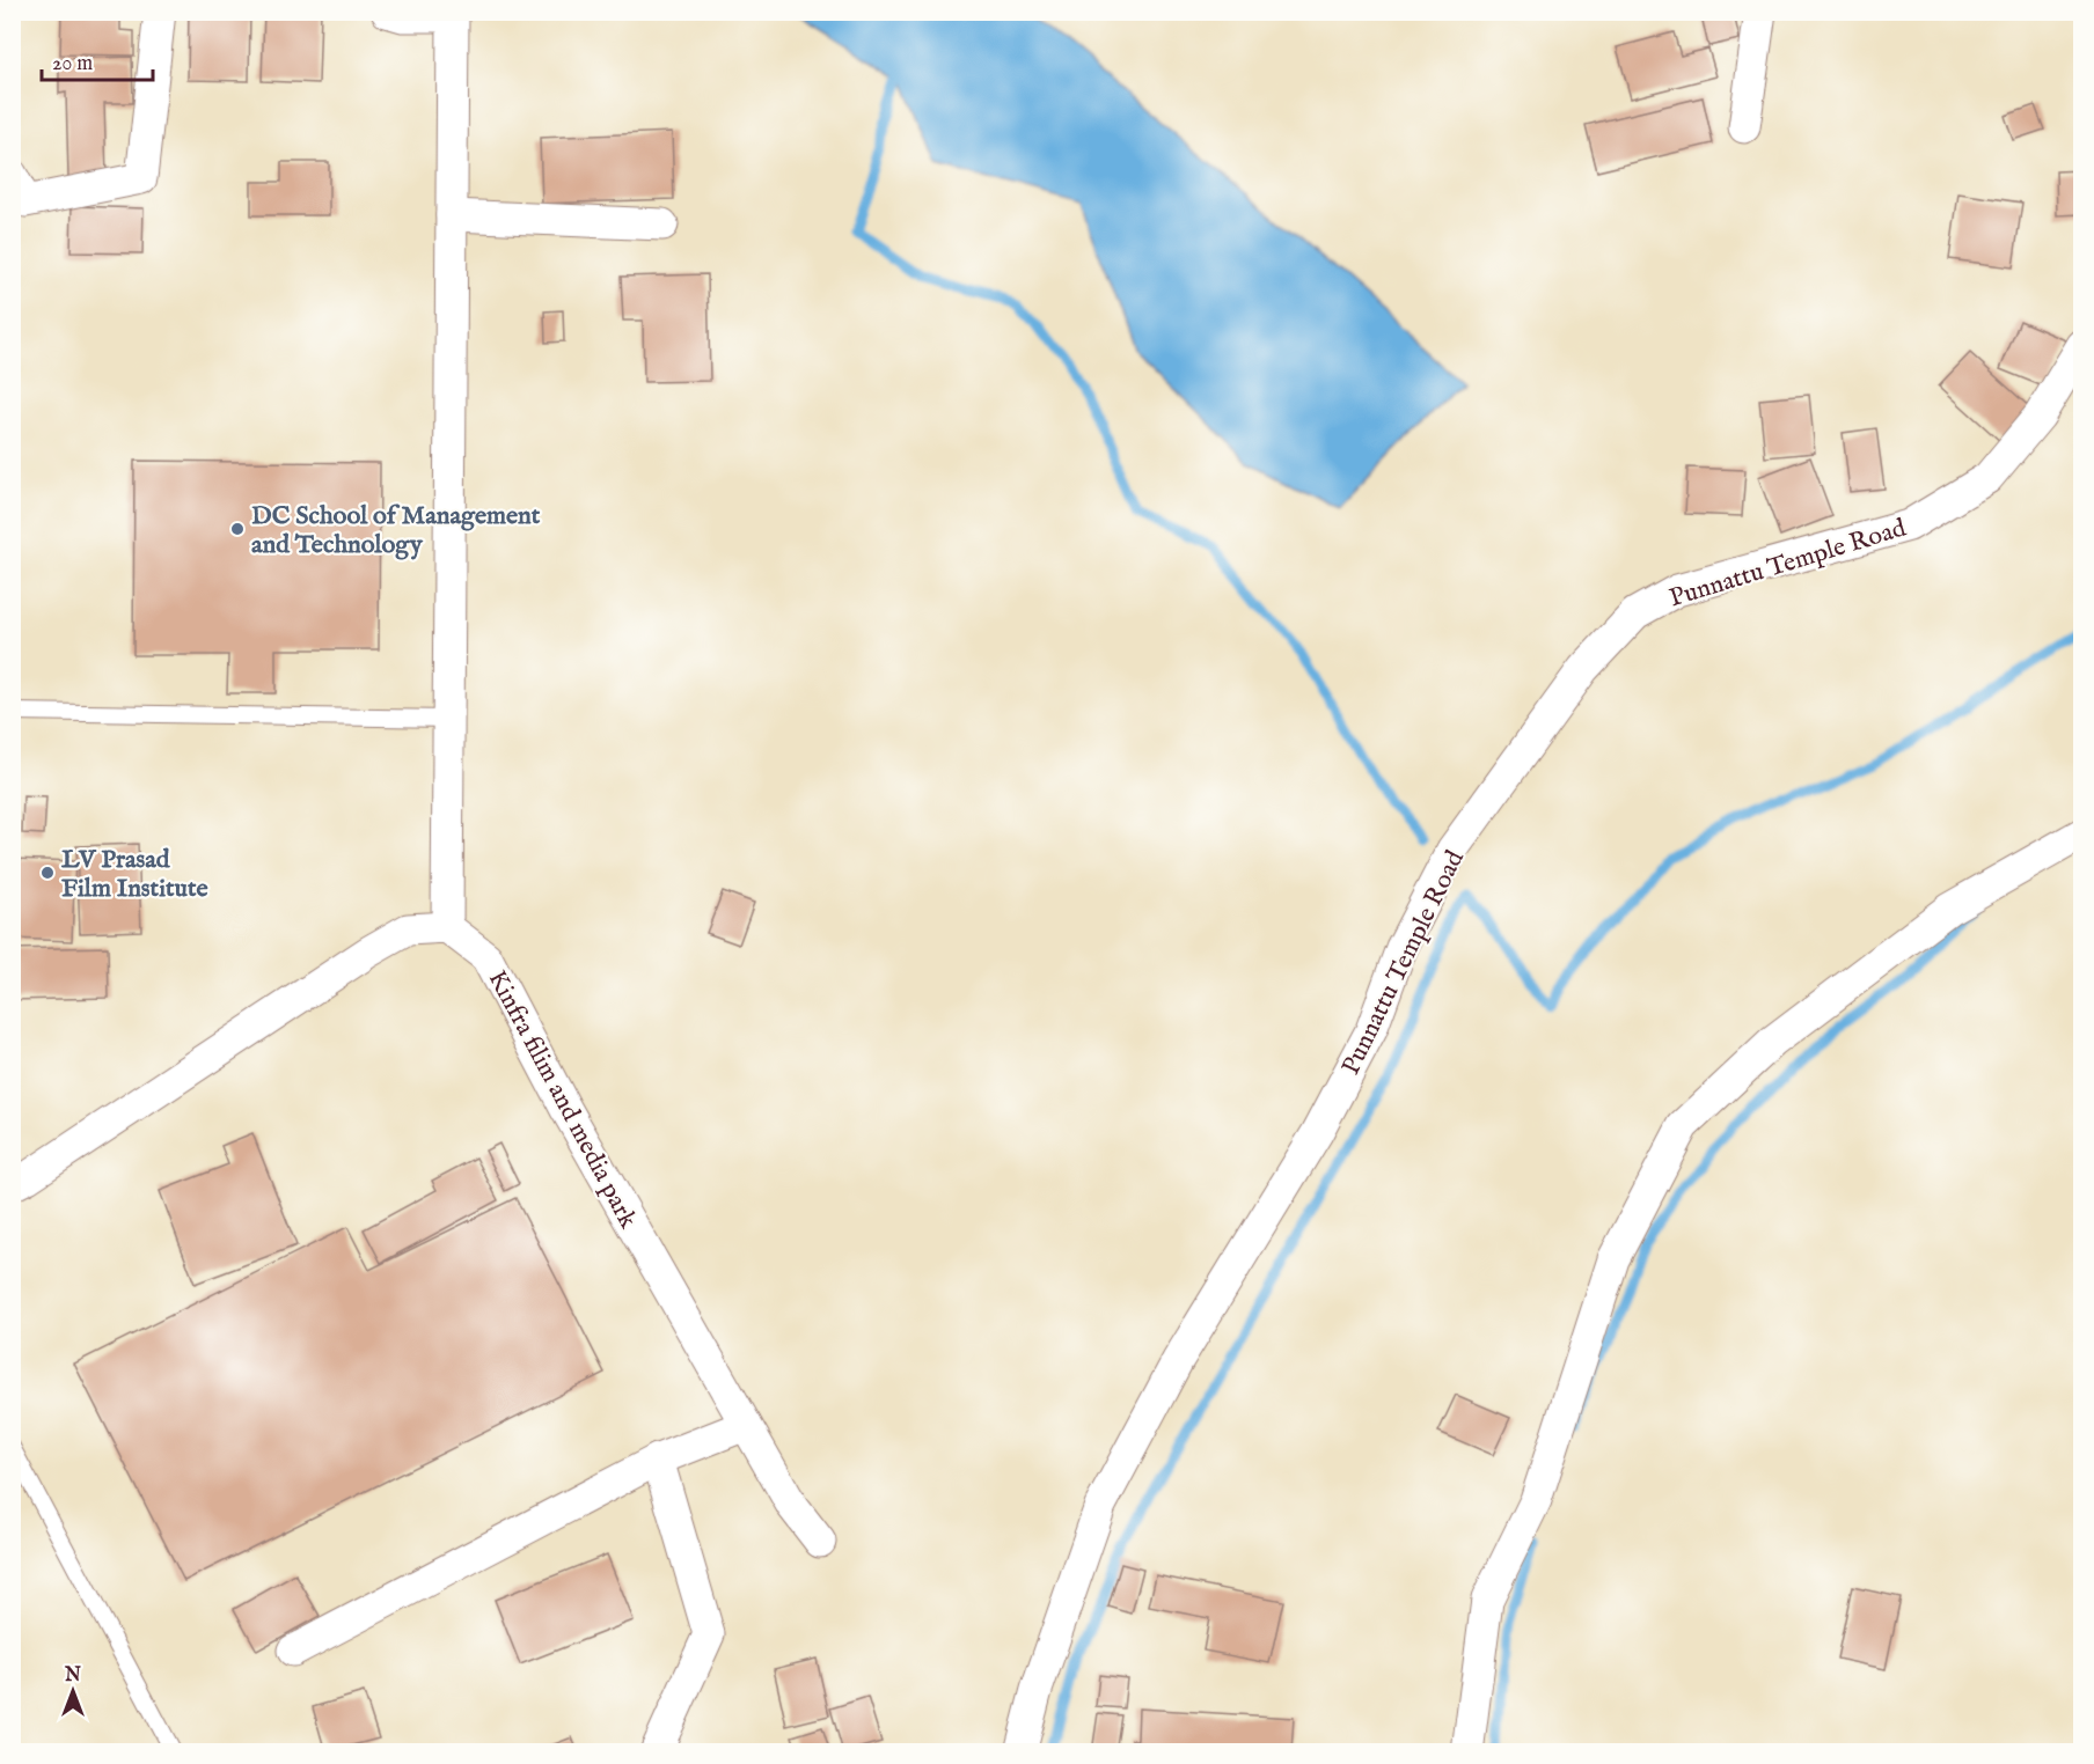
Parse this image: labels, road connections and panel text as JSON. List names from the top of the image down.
{
  "streets": {
    "street": ["Punnattu Temple Road", "Kinfra filim and media park"]
  },
  "places": ["DC School of Management and Technology", "LV Prasad Film Institute"],
  "scale_bar": "20 m",
  "north": "top"
}
